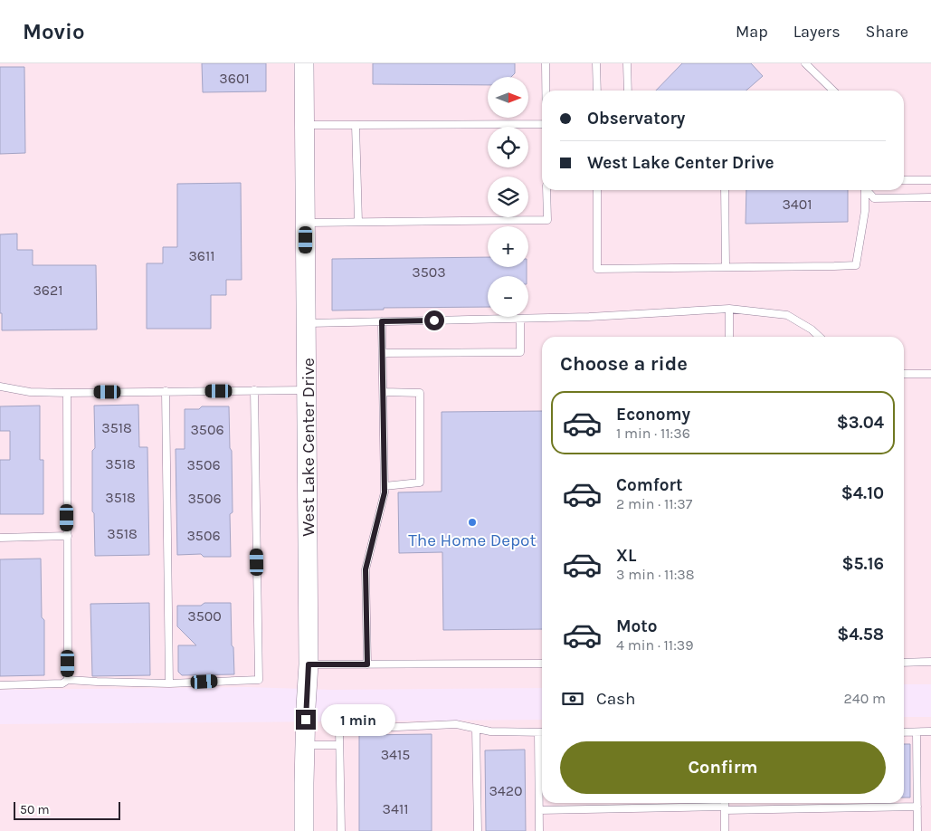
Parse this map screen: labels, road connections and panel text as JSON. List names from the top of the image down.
{
  "streets": {
    "street": ["West Lake Center Drive"]
  },
  "places": ["The Home Depot"],
  "house_numbers": [
    "3601",
    "3401",
    "3611",
    "3503",
    "3621",
    "3518",
    "3506",
    "3518",
    "3506",
    "3518",
    "3506",
    "3518",
    "3506",
    "3500",
    "3415",
    "3420",
    "3411"
  ],
  "scale_bar": "50 m",
  "north": "right",
  "page": {
    "header": "Movio",
    "nav": ["Map", "Layers", "Share"],
    "map_buttons": ["+", "−"],
    "banner": ["Observatory", "West Lake Center Drive"],
    "heading": "Choose a ride",
    "list": [
      {
        "name": "Economy",
        "note": "1 min · 11:36",
        "value": "$3.04"
      },
      {
        "name": "Comfort",
        "note": "2 min · 11:37",
        "value": "$4.10"
      },
      {
        "name": "XL",
        "note": "3 min · 11:38",
        "value": "$5.16"
      },
      {
        "name": "Moto",
        "note": "4 min · 11:39",
        "value": "$4.58"
      }
    ],
    "pay": ["Cash", "240 m"],
    "bubble": "1 min",
    "buttons": "Confirm",
    "scale": "50 m"
  }
}
